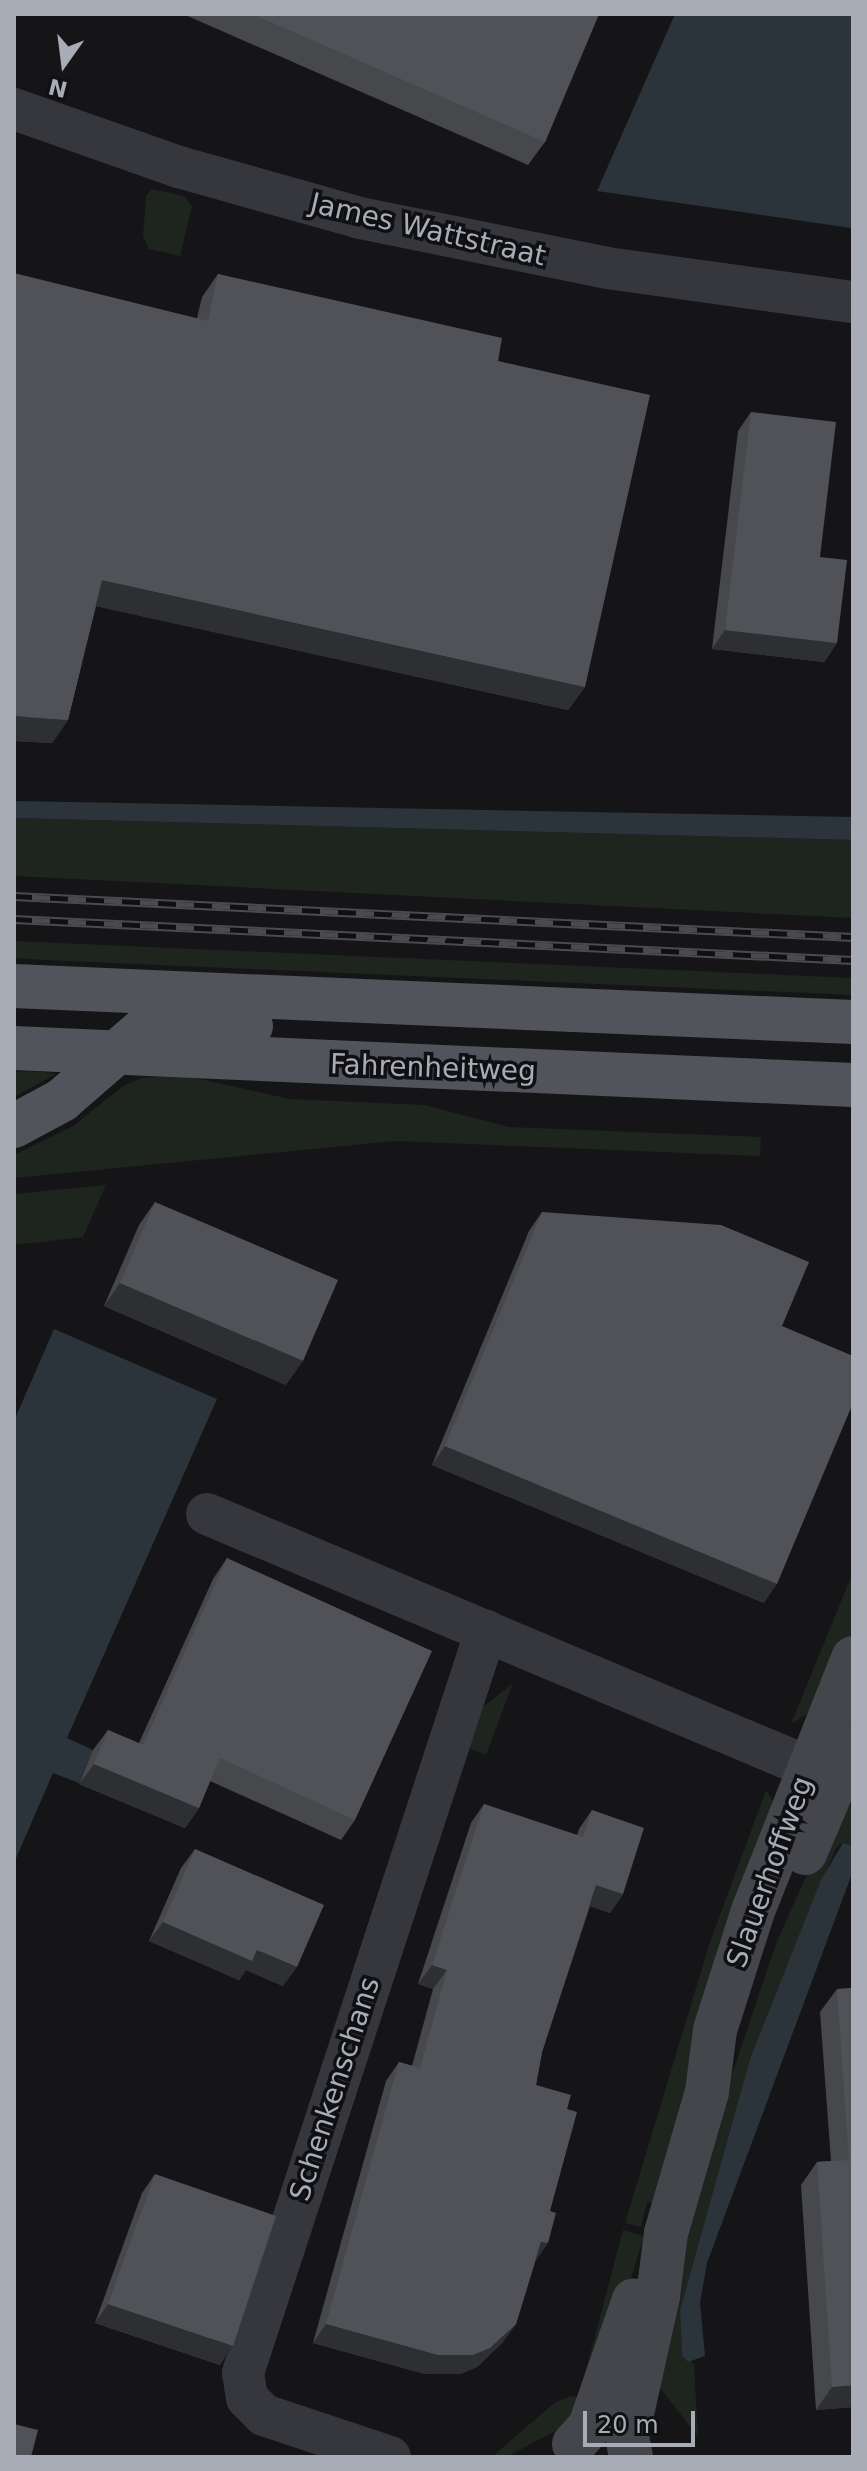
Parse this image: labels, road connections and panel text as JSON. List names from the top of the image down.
{
  "streets": {
    "main road": ["Fahrenheitweg", "Slauerhoffweg"],
    "street": ["James Wattstraat", "Schenkenschans"]
  },
  "scale_bar": "20 m",
  "north": "bottom"
}
